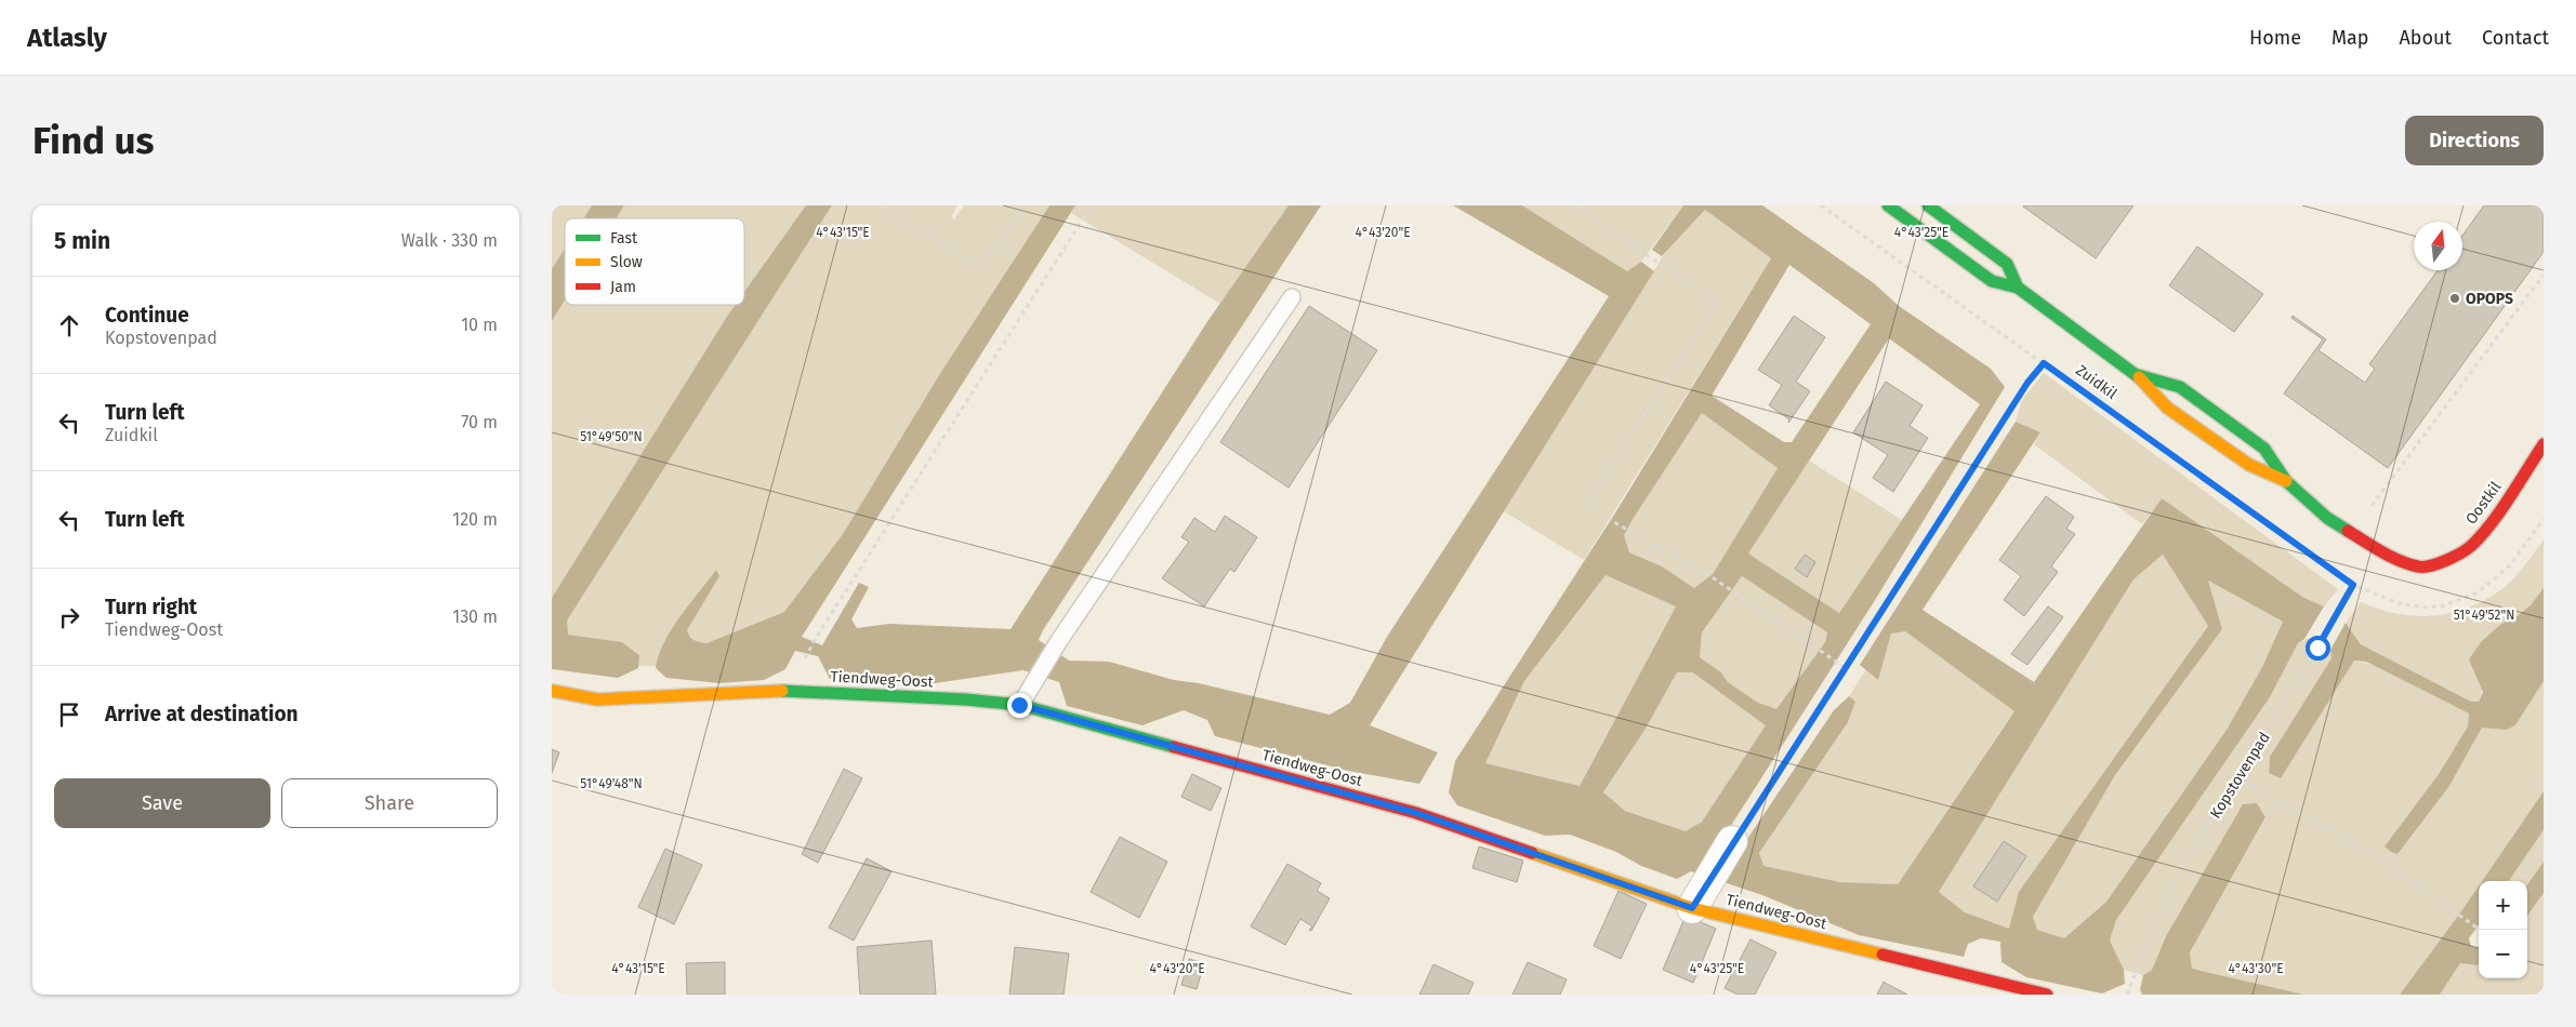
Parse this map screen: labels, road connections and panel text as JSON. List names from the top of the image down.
{
  "streets": {
    "street": ["Zuidkil", "Oostkil", "Tiendweg-Oost"],
    "path": ["Kopstovenpad"]
  },
  "crossings": [
    ["Zuidkil", "Oostkil"]
  ],
  "places": ["OPOPS"],
  "legend": ["Fast", "Slow", "Jam"],
  "north": "top",
  "page": {
    "header": "Atlasly",
    "nav": [
      "Home",
      "Map",
      "About",
      "Contact"
    ],
    "buttons": [
      "Directions",
      ["Save", "Share"]
    ],
    "title": "Find us",
    "heading": ["5 min", "Walk · 330 m"],
    "list": [
      ["Continue", "Kopstovenpad", "10 m"],
      ["Turn left", "Zuidkil", "70 m"],
      ["Turn left", "120 m"],
      ["Turn right", "Tiendweg-Oost", "130 m"],
      "Arrive at destination"
    ],
    "map_buttons": ["+", "−"]
  },
  "coordinates": [
    "4°43'15\"E",
    "4°43'20\"E",
    "4°43'25\"E",
    "51°49'50\"N",
    "51°49'52\"N",
    "51°49'48\"N",
    "4°43'30\"E"
  ]
}
